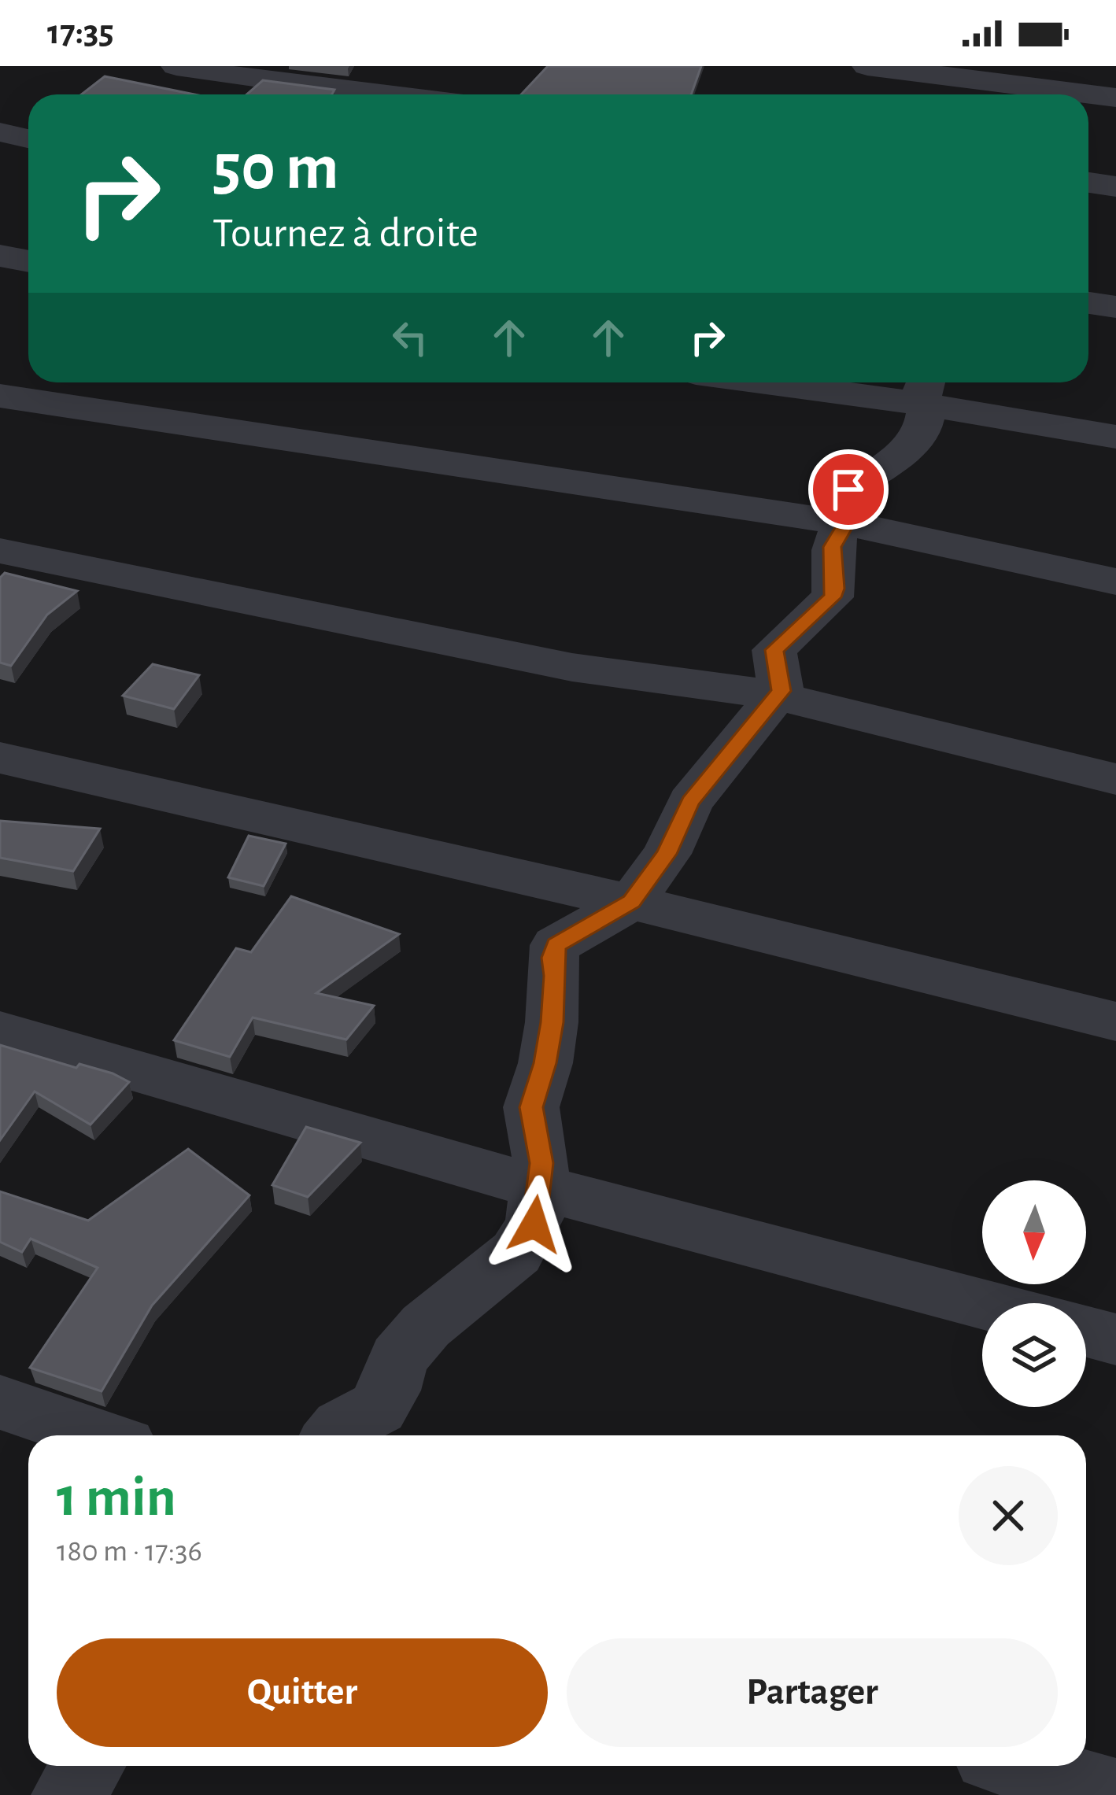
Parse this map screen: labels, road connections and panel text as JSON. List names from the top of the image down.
{
  "north": "bottom",
  "page": {
    "status": "17:35",
    "turn": ["50 m", "Tournez à droite"],
    "heading": ["1 min", "180 m · 17:36"],
    "buttons": ["Quitter", "Partager"]
  }
}
